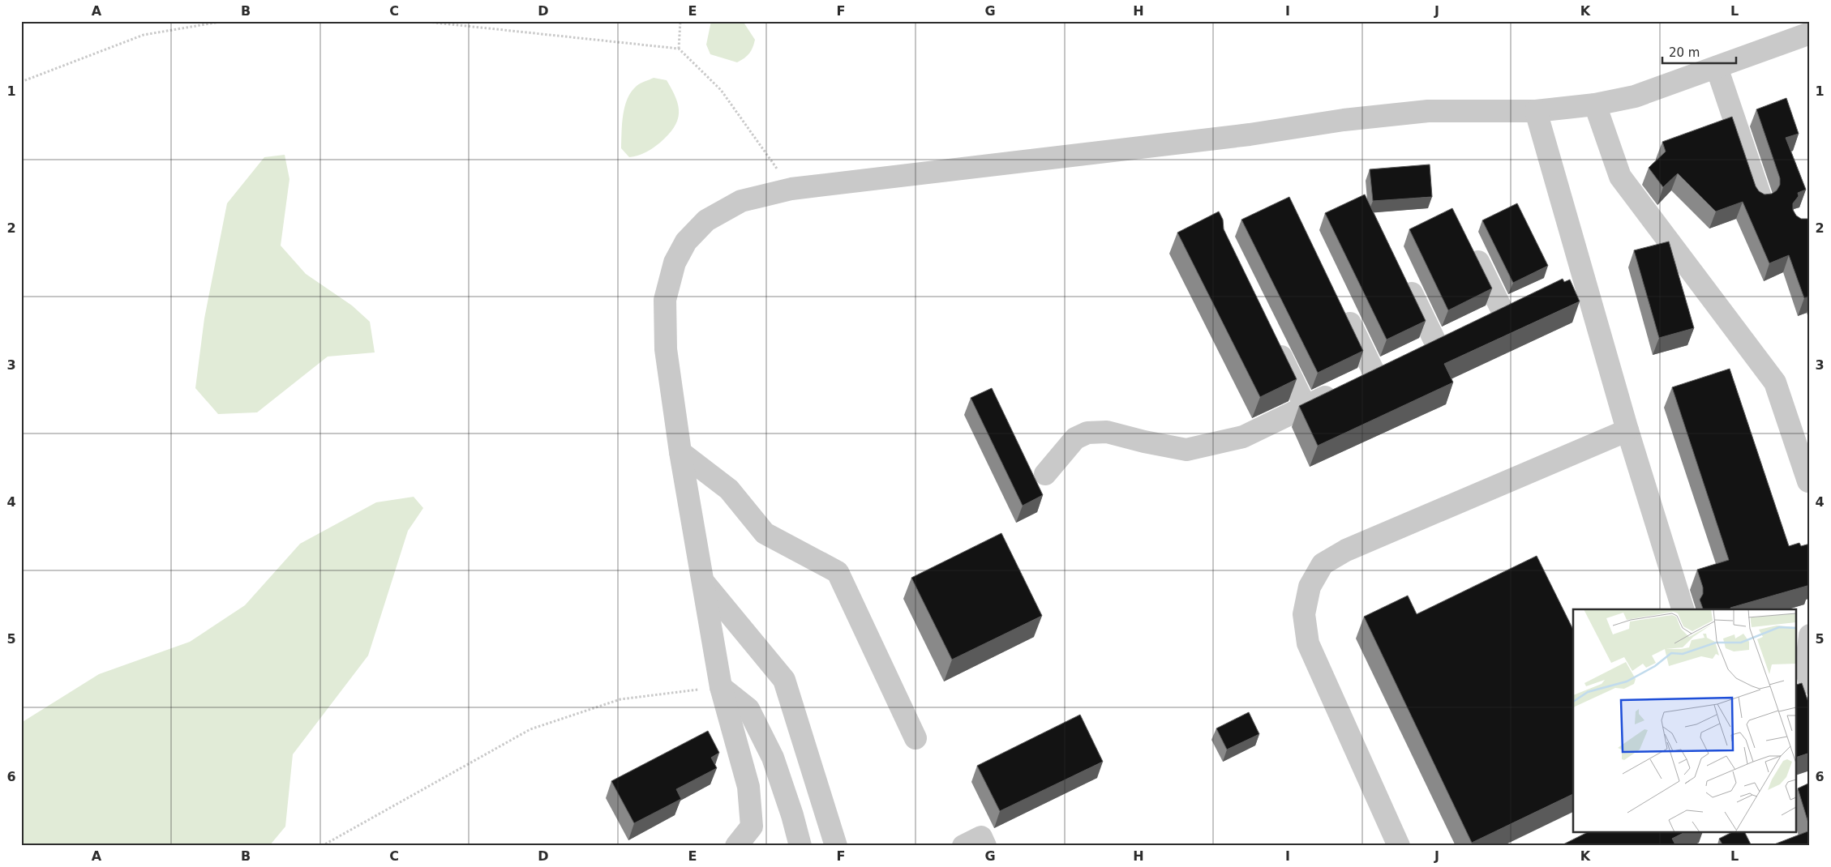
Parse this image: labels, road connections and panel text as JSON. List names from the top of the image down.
{
  "scale_bar": "20 m",
  "grid": {
    "columns": [
      "A",
      "B",
      "C",
      "D",
      "E",
      "F",
      "G",
      "H",
      "I",
      "J",
      "K",
      "L"
    ],
    "rows": [
      "1",
      "2",
      "3",
      "4",
      "5",
      "6"
    ]
  }
}
